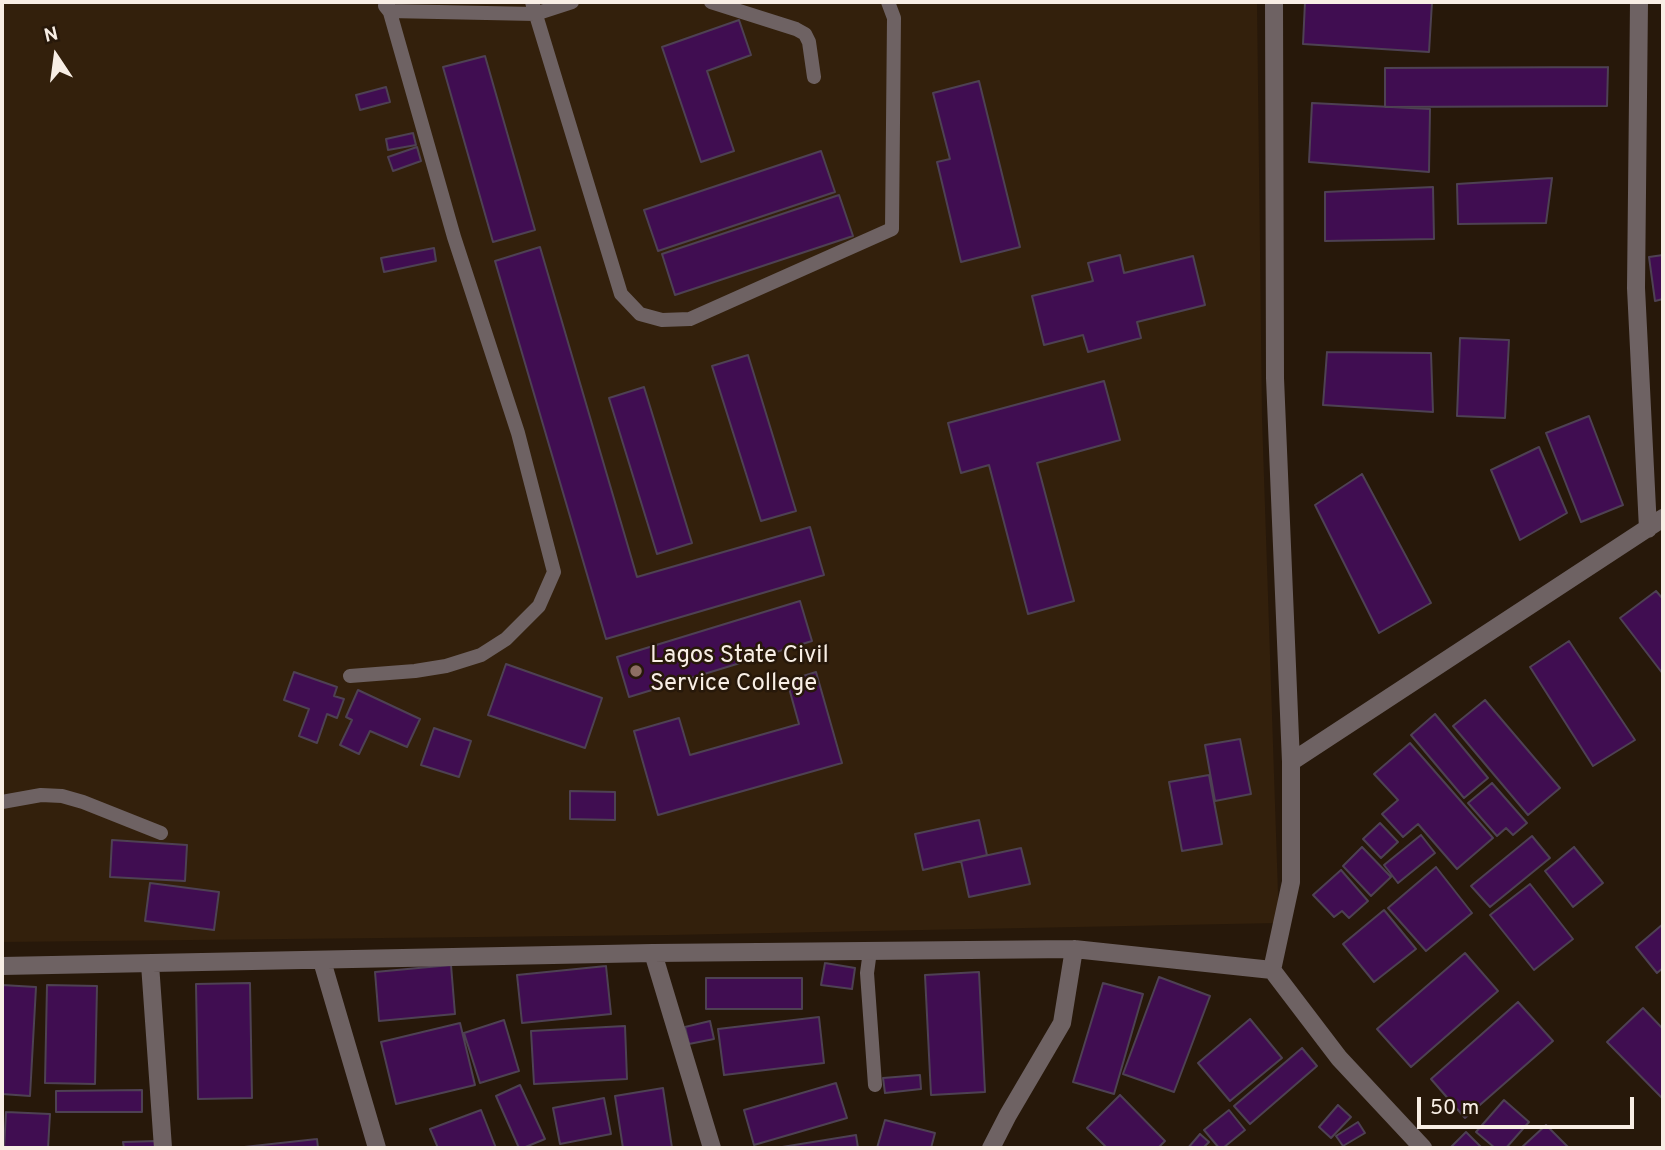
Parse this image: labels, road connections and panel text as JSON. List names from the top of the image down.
{
  "places": ["Lagos State Civil Service College"],
  "scale_bar": "50 m",
  "north": "top"
}
